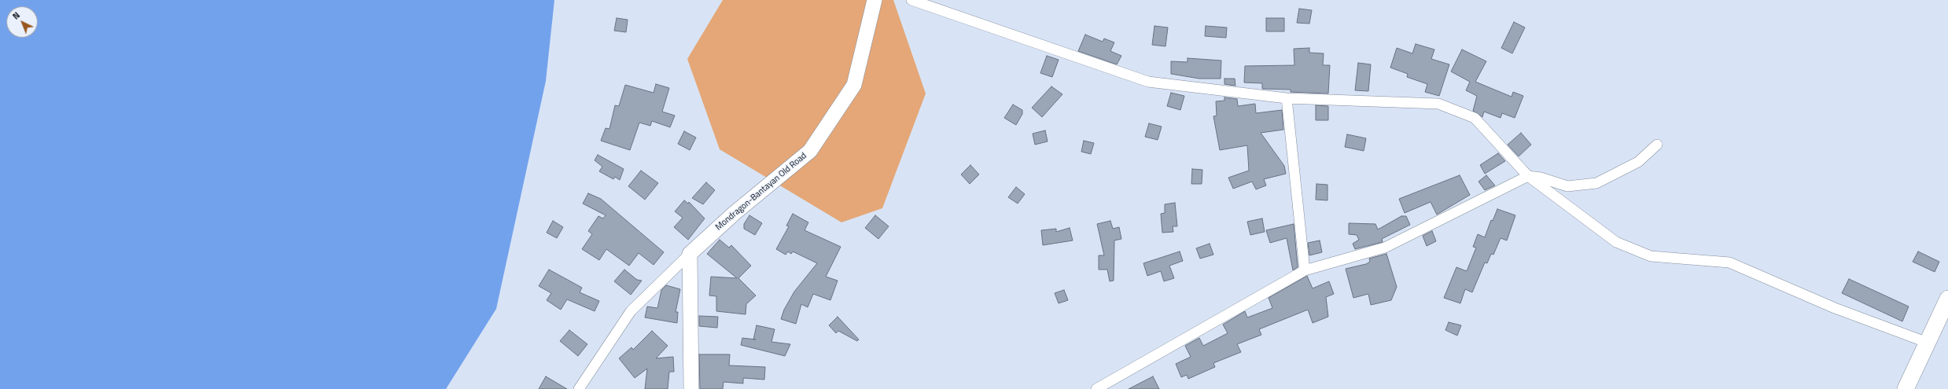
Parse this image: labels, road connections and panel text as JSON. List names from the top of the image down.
{
  "streets": {
    "street": ["Mondragon-Bantayan Old Road"]
  },
  "north": "top left"
}
